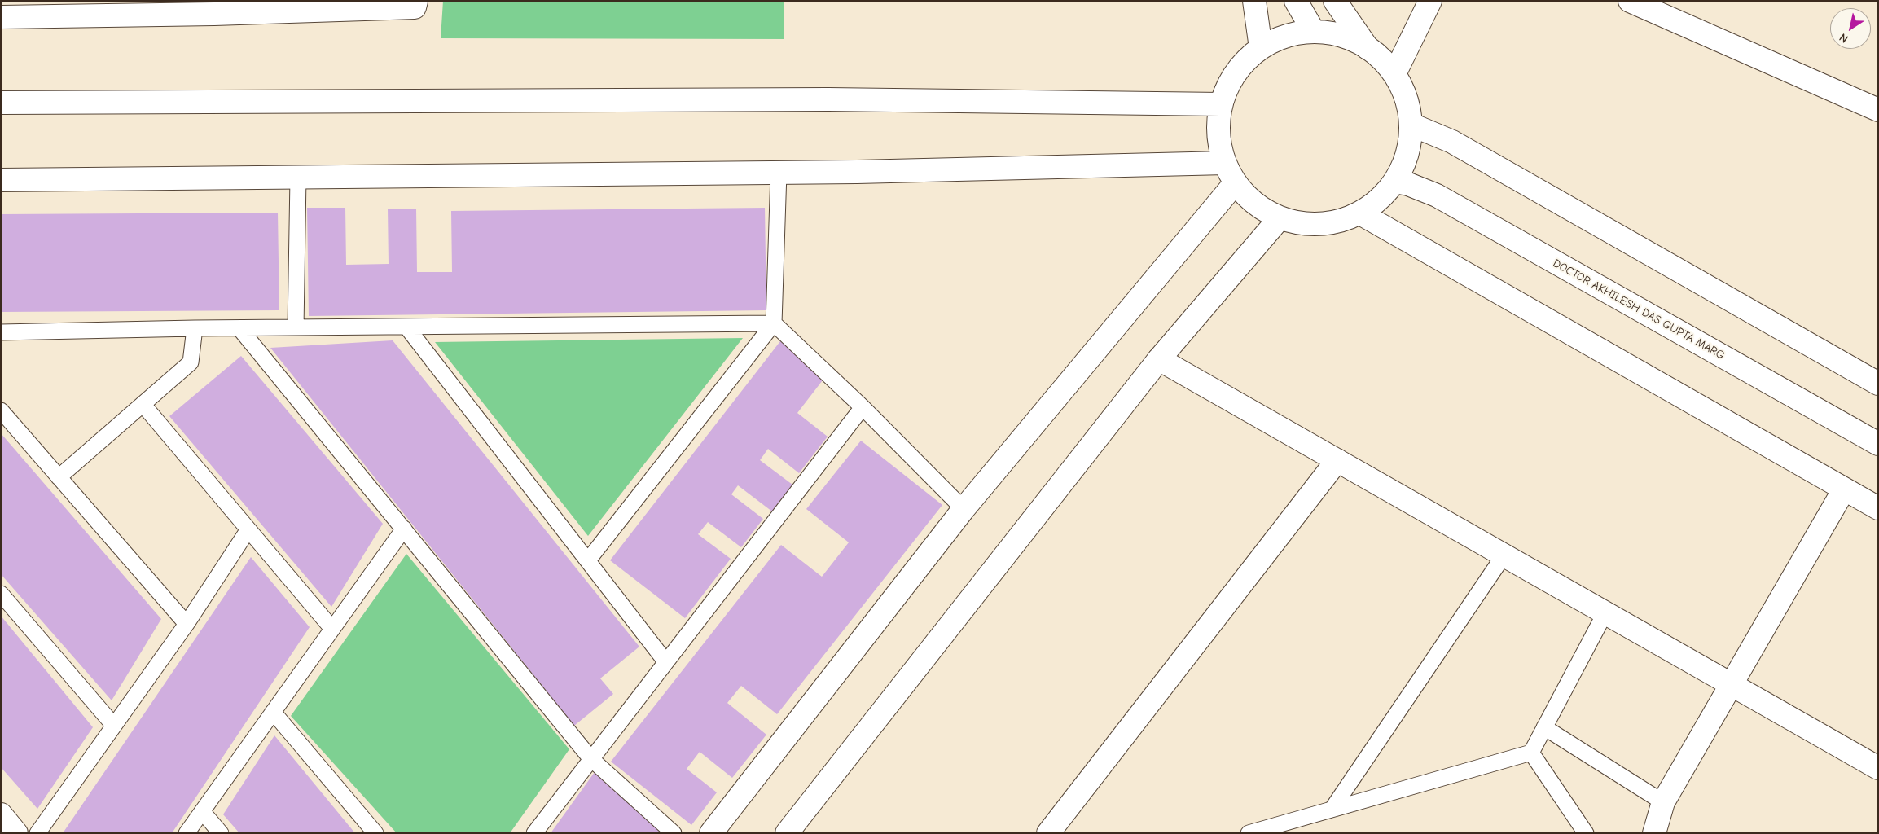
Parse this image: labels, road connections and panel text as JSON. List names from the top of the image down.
{
  "streets": {
    "street": ["DOCTOR AKHILESH DAS GUPTA MARG"]
  },
  "north": "bottom left"
}
